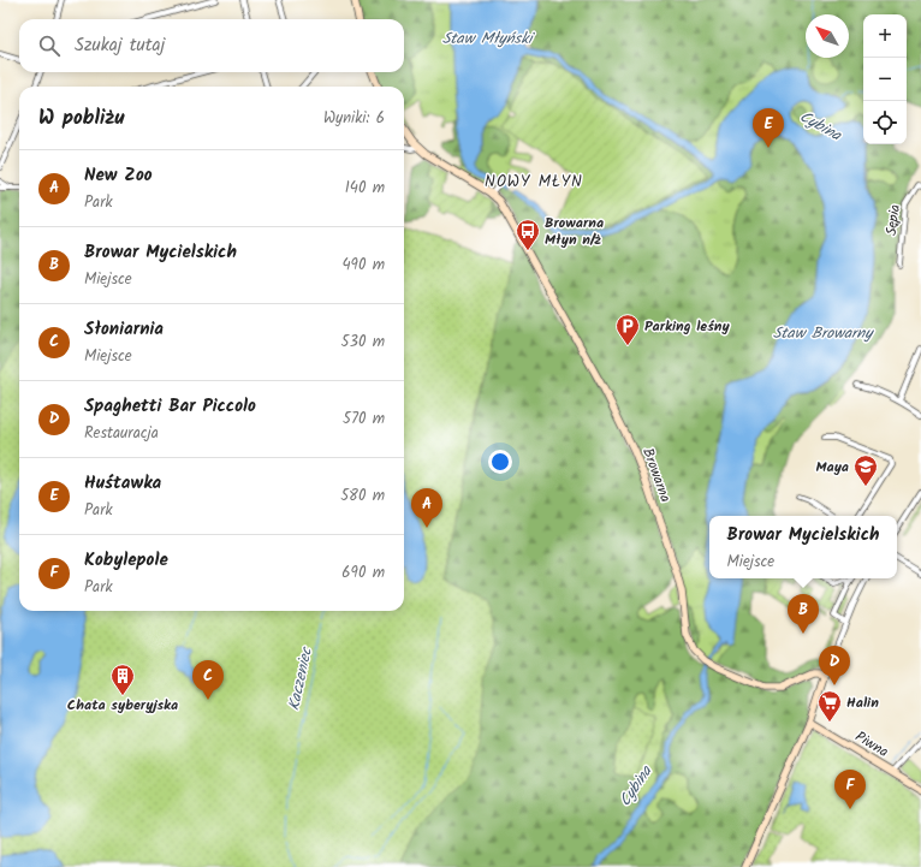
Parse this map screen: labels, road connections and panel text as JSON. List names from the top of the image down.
{
  "streets": {
    "street": ["Sępia", "Browarna", "Piwna"]
  },
  "districts": ["NOWY MŁYN"],
  "water": [
    "Staw Młyński",
    "Cybina",
    "Staw Browarny",
    "Kaczeniec"
  ],
  "places": {
    "bus stop": ["Browarna Młyn n/ż"],
    "parking": ["Parking leśny"],
    "school or university": ["Maya"],
    "building": ["Chata syberyjska"],
    "supermarket": ["Halin"]
  },
  "north": "top left",
  "page": {
    "map_buttons": ["+", "−"],
    "search": "Szukaj tutaj",
    "heading": ["W pobliżu", "Wyniki: 6"],
    "pins": [
      "E",
      "A",
      "B",
      "D",
      "C",
      "F"
    ],
    "list": [
      {
        "mark": "A",
        "name": "New Zoo",
        "note": "Park",
        "value": "140 m"
      },
      {
        "mark": "B",
        "name": "Browar Mycielskich",
        "note": "Miejsce",
        "value": "490 m"
      },
      {
        "mark": "C",
        "name": "Słoniarnia",
        "note": "Miejsce",
        "value": "530 m"
      },
      {
        "mark": "D",
        "name": "Spaghetti Bar Piccolo",
        "note": "Restauracja",
        "value": "570 m"
      },
      {
        "mark": "E",
        "name": "Huśtawka",
        "note": "Park",
        "value": "580 m"
      },
      {
        "mark": "F",
        "name": "Kobylepole",
        "note": "Park",
        "value": "690 m"
      }
    ],
    "popup": ["Browar Mycielskich", "Miejsce"]
  }
}
